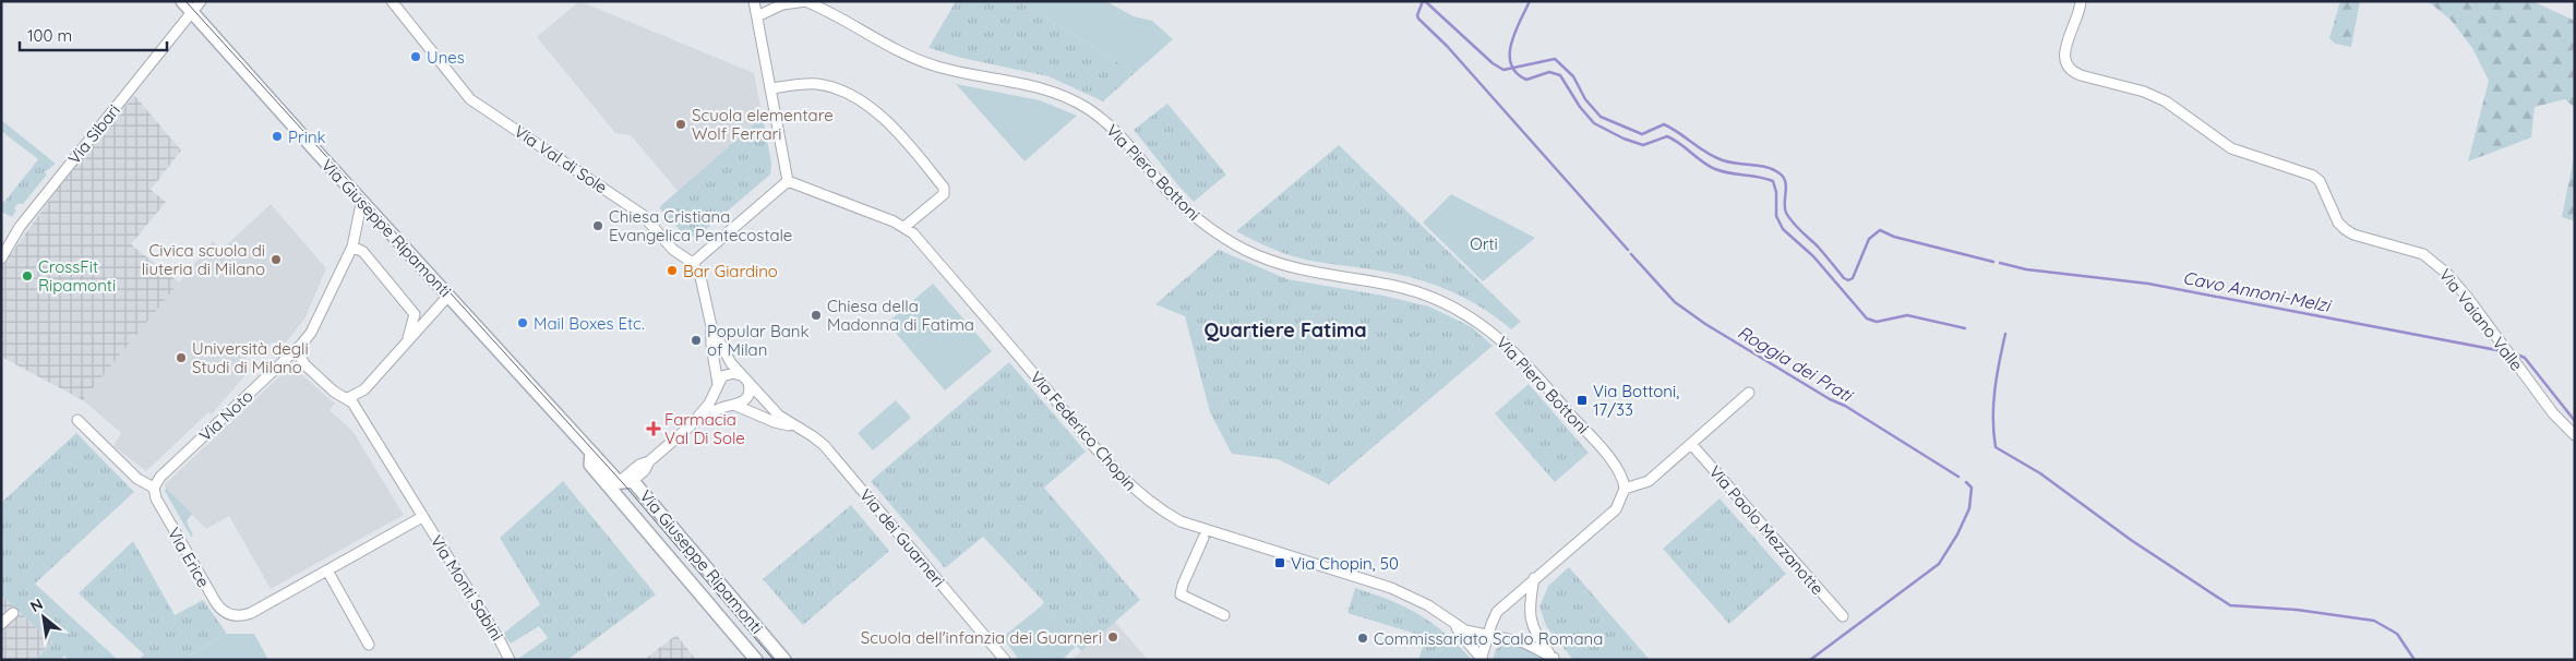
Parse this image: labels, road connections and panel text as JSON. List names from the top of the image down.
{
  "streets": {
    "street": [
      "Via Sibari",
      "Via Val di Sole",
      "Via Piero Bottoni",
      "Via Giuseppe Ripamonti",
      "Via Vaiano Valle",
      "Via Noto",
      "Via Federico Chopin",
      "Via Paolo Mezzanotte",
      "Via dei Guarneri",
      "Via Erice",
      "Via Monti Sabini"
    ]
  },
  "crossings": [
    ["Via Sibari", "Via Giuseppe Ripamonti"],
    ["Via Giuseppe Ripamonti", "Via Noto"],
    ["Via Noto", "Via Erice"],
    ["Via Erice", "Via Monti Sabini"]
  ],
  "districts": ["Quartiere Fatima"],
  "water": ["Cavo Annoni-Melzi", "Roggia dei Prati"],
  "parks": ["Orti"],
  "places": {
    "other": [
      "Unes",
      "Scuola elementare Wolf Ferrari",
      "Prink",
      "Chiesa Cristiana Evangelica Pentecostale",
      "Civica scuola di liuteria di Milano",
      "Bar Giardino",
      "CrossFit Ripamonti",
      "Chiesa della Madonna di Fatima",
      "Mail Boxes Etc.",
      "Popular Bank of Milan",
      "Università degli Studi di Milano",
      "Scuola dell'infanzia dei Guarneri",
      "Commissariato Scalo Romana"
    ],
    "transit": ["Via Bottoni, 17/33", "Via Chopin, 50"],
    "health": ["Farmacia Val Di Sole"]
  },
  "scale_bar": "100 m",
  "north": "top left"
}
